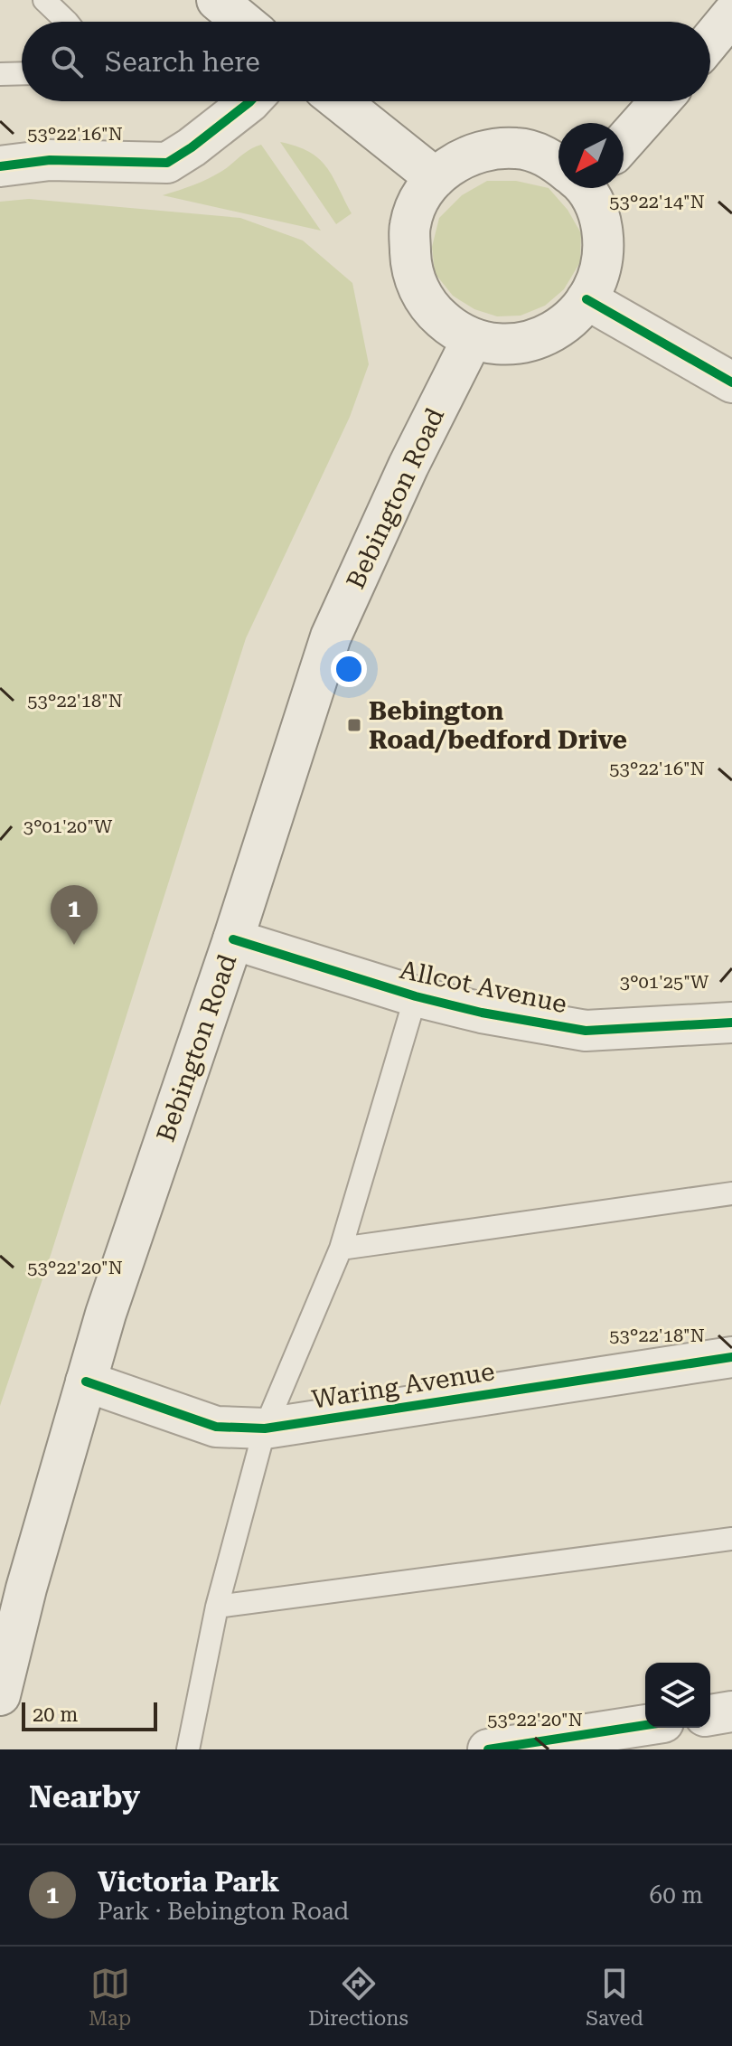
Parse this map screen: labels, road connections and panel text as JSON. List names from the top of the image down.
{
  "streets": {
    "main road": ["Bebington Road", "Allcot Avenue", "Waring Avenue"]
  },
  "crossings": [
    ["Bebington Road", "Allcot Avenue"],
    ["Bebington Road", "Waring Avenue"]
  ],
  "places": {
    "transit": ["Bebington Road/bedford Drive"]
  },
  "scale_bar": "20 m",
  "north": "bottom left",
  "page": {
    "search": "Search here",
    "pins": "1",
    "scale": "20 m",
    "heading": "Nearby",
    "list": [
      {
        "mark": "1",
        "name": "Victoria Park",
        "note": "Park · Bebington Road",
        "value": "60 m"
      }
    ],
    "nav": ["Map", "Directions", "Saved"]
  },
  "coordinates": [
    "53°22'16\"N",
    "53°22'14\"N",
    "53°22'18\"N",
    "3°01'20\"W",
    "3°01'25\"W",
    "53°22'20\"N"
  ]
}
